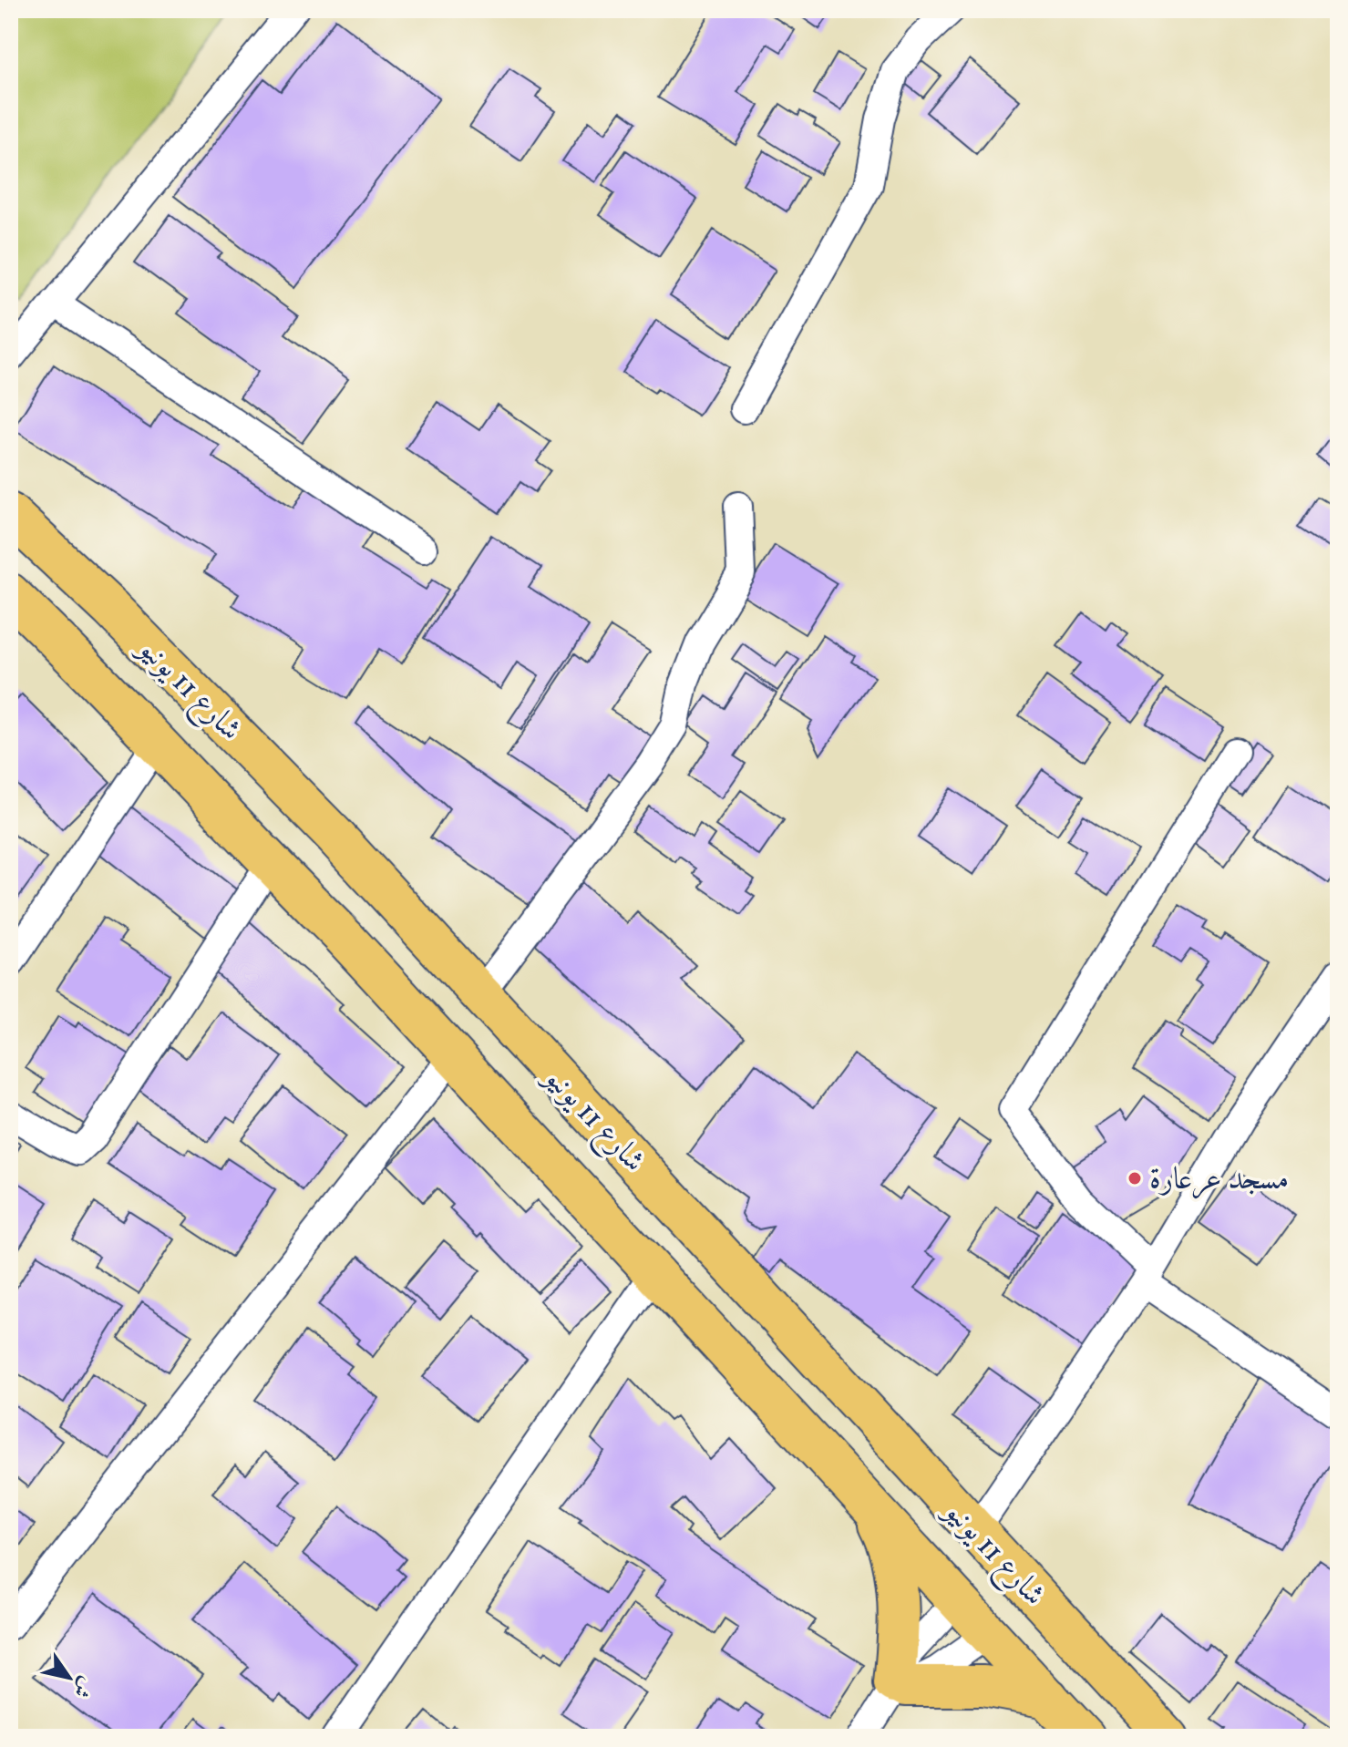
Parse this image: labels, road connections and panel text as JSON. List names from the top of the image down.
{
  "streets": {
    "highway": ["شارع 11 يونيو"]
  },
  "places": ["مسجد عرعارة"],
  "north": "bottom right"
}
